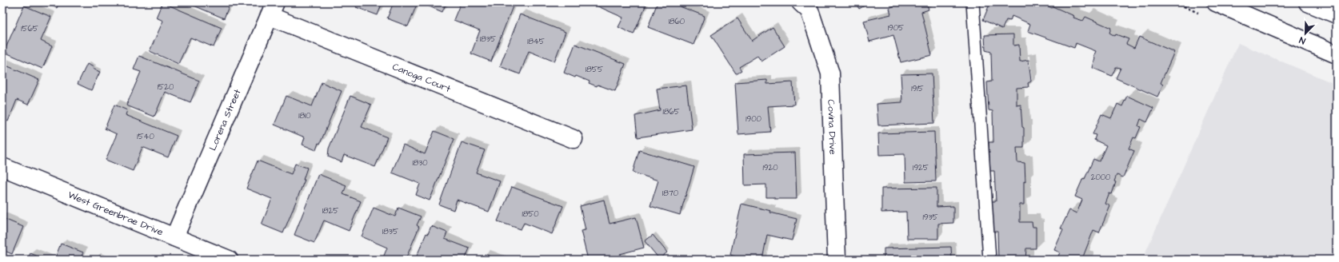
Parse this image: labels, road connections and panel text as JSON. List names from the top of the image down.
{
  "streets": {
    "street": [
      "Canoga Court",
      "Lorena Street",
      "Covina Drive",
      "West Greenbrae Drive"
    ]
  },
  "crossings": [
    ["Canoga Court", "Lorena Street"],
    ["Lorena Street", "West Greenbrae Drive"]
  ],
  "house_numbers": [
    "1860",
    "1905",
    "1565",
    "1835",
    "1845",
    "1855",
    "1520",
    "1915",
    "1865",
    "1810",
    "1900",
    "1540",
    "1830",
    "1920",
    "1925",
    "2000",
    "1870",
    "1825",
    "1850",
    "1935",
    "1835"
  ],
  "north": "bottom left"
}
